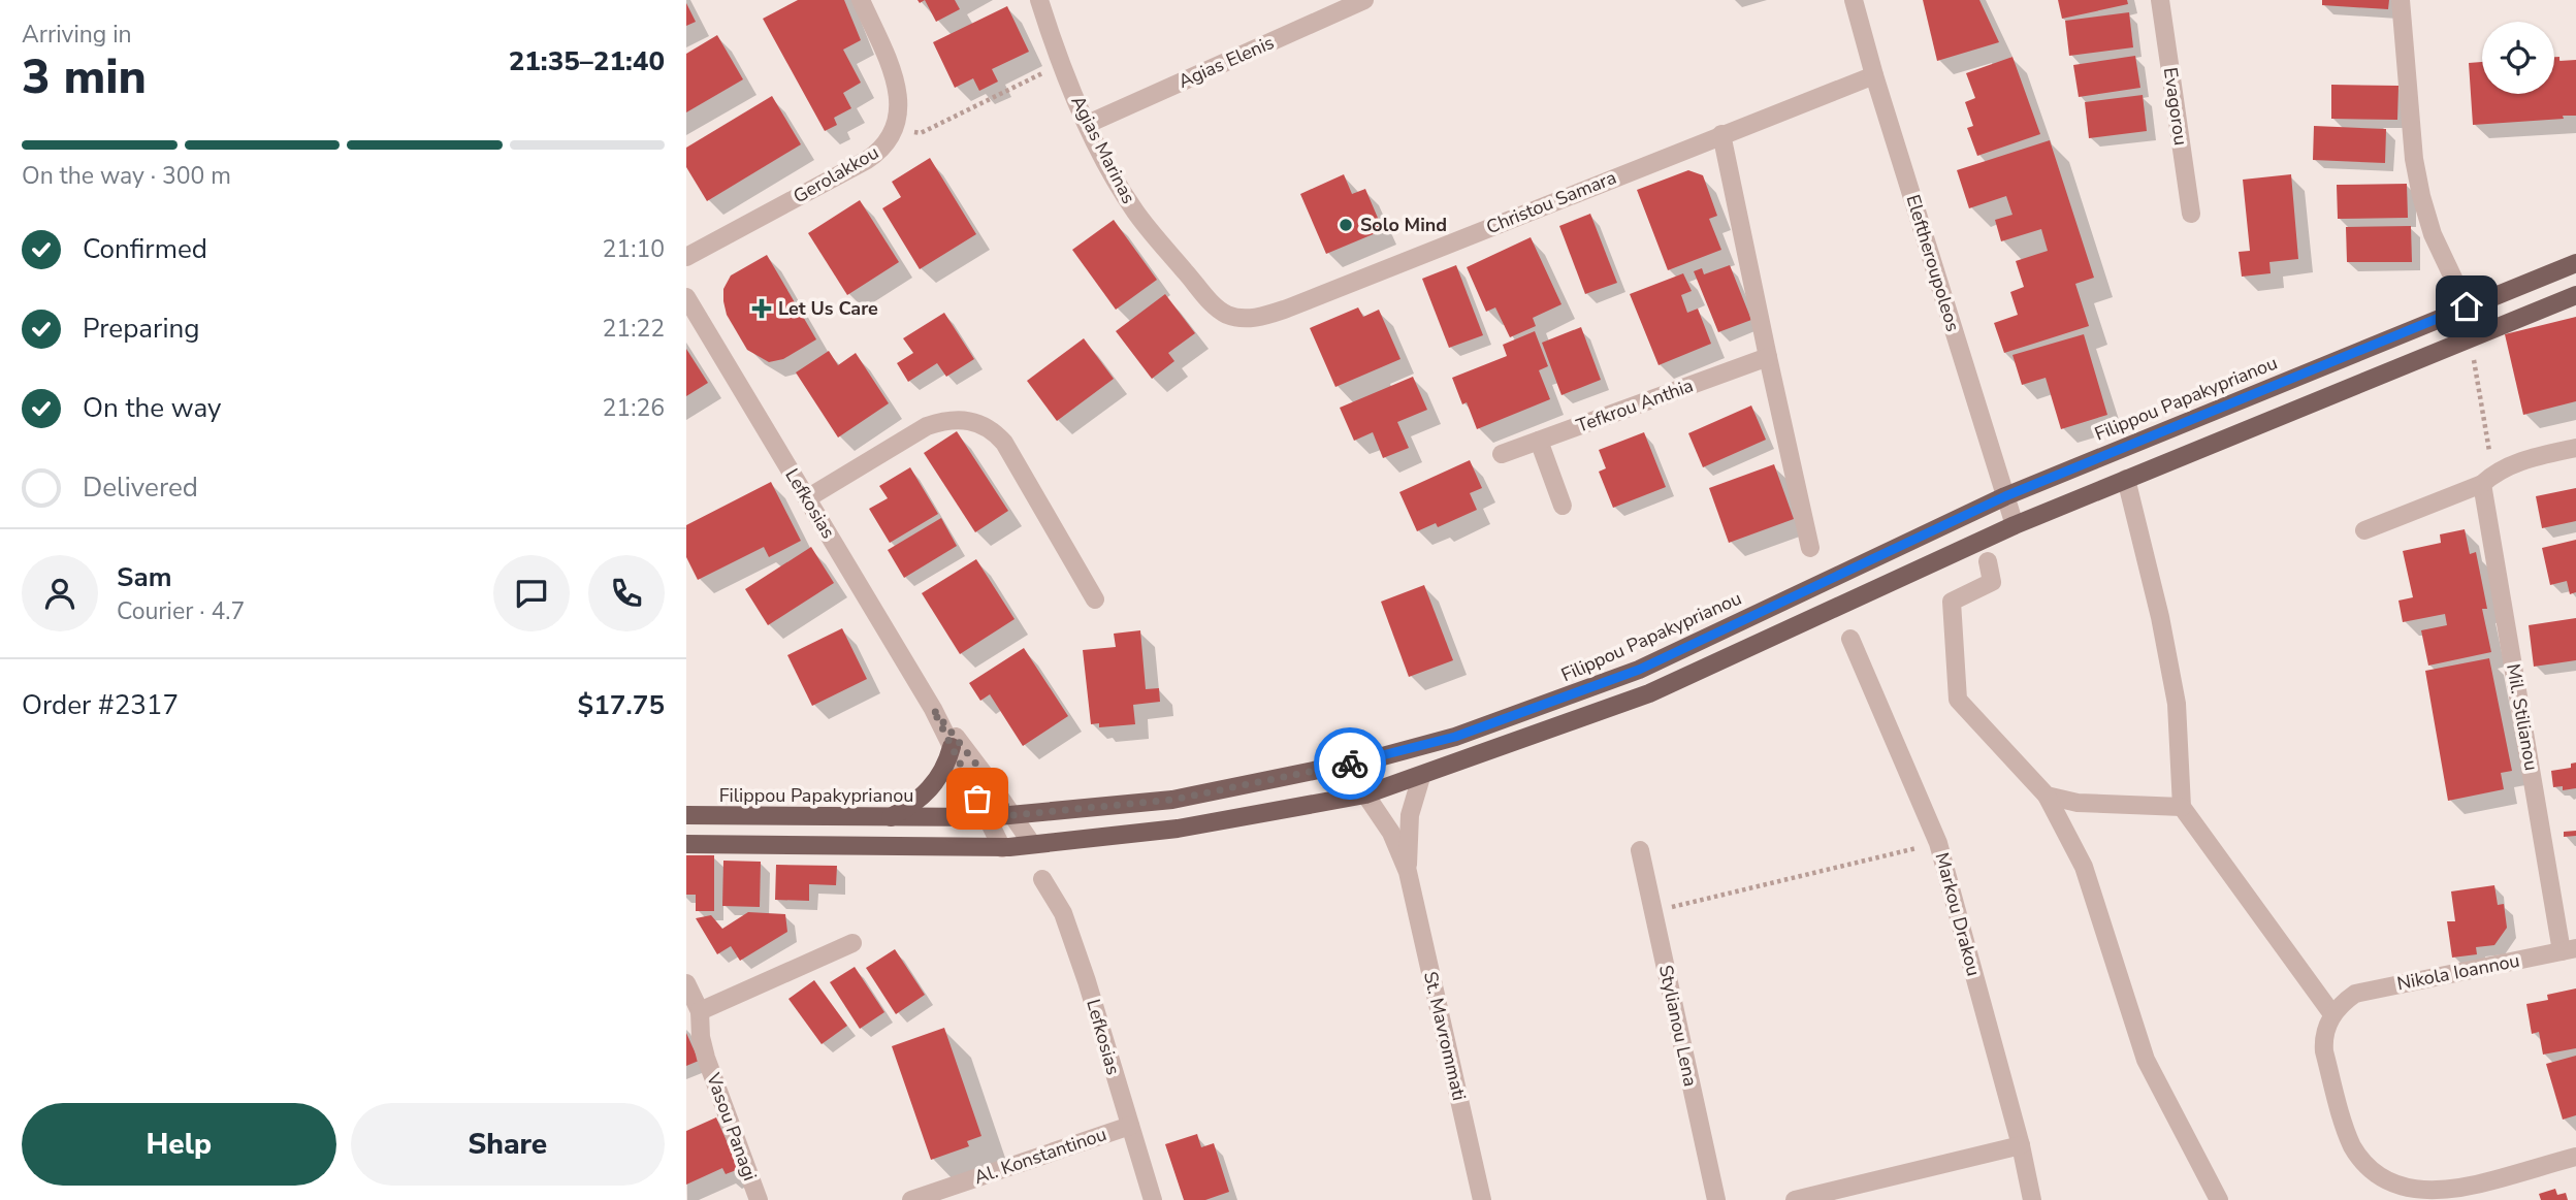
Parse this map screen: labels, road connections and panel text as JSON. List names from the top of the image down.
{
  "streets": {
    "main road": ["Filippou Papakyprianou"],
    "street": [
      "Agias Elenis",
      "Evagorou",
      "Agias Marinas",
      "Gerolakkou",
      "Christou Samara",
      "Eleftheroupoleos",
      "Tefkrou Anthia",
      "Lefkosias",
      "Mil. Stilianou",
      "Markou Drakou",
      "Nikola Ioannou",
      "Stylianou Lena",
      "St. Mavrommati",
      "Vasou Panagi",
      "Al. Konstantinou"
    ]
  },
  "crossings": [
    ["Agias Elenis", "Agias Marinas"],
    ["Agias Marinas", "Christou Samara"],
    ["Christou Samara", "Eleftheroupoleos"],
    ["Eleftheroupoleos", "Filippou Papakyprianou"],
    ["Filippou Papakyprianou", "Lefkosias"],
    ["Lefkosias", "Al. Konstantinou"],
    ["Mil. Stilianou", "Nikola Ioannou"]
  ],
  "places": {
    "other": ["Solo Mind"],
    "health": ["Let Us Care"]
  },
  "page": {
    "heading": ["3 min", "Arriving in", "21:35–21:40"],
    "panel": [
      "Sam",
      "Courier · 4.7",
      "Order #2317",
      "$17.75"
    ],
    "bar": "On the way · 300 m",
    "list": [
      ["Confirmed", "21:10"],
      ["Preparing", "21:22"],
      ["On the way", "21:26"],
      "Delivered"
    ],
    "buttons": ["Help", "Share"]
  }
}
